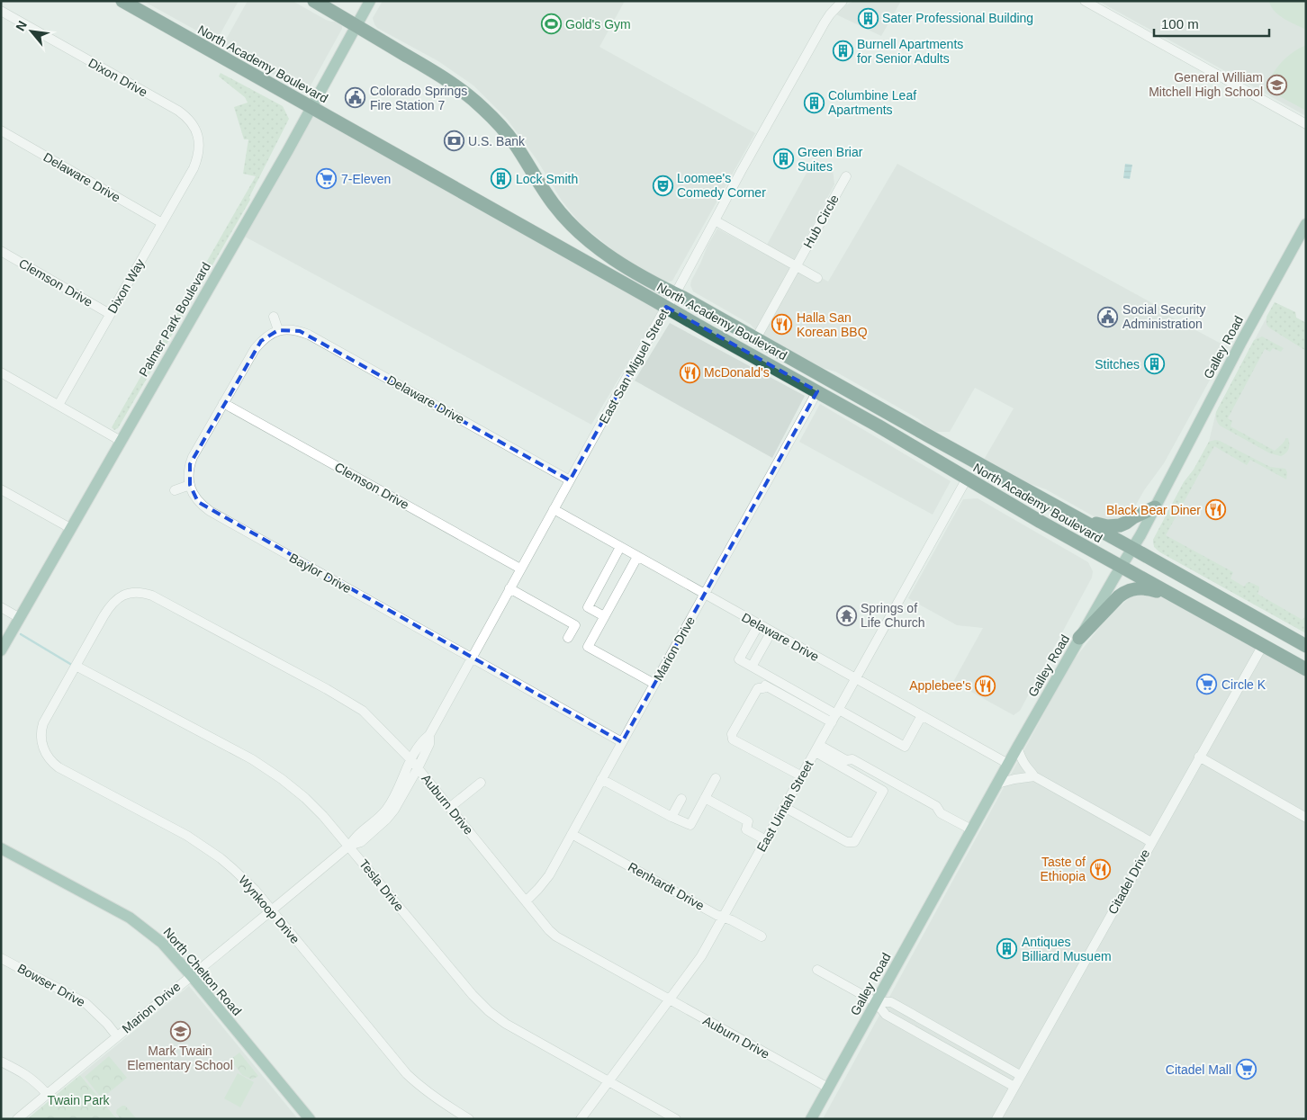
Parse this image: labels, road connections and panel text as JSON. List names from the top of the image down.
{
  "streets": {
    "highway": ["North Academy Boulevard"],
    "main road": ["Palmer Park Boulevard", "Galley Road", "North Chelton Road"],
    "street": [
      "Dixon Drive",
      "Delaware Drive",
      "Hub Circle",
      "Clemson Drive",
      "Dixon Way",
      "East San Miguel Street",
      "Baylor Drive",
      "Marion Drive",
      "Auburn Drive",
      "East Uintah Street",
      "Citadel Drive",
      "Tesla Drive",
      "Renhardt Drive",
      "Wynkoop Drive",
      "Bowser Drive"
    ]
  },
  "crossings": [
    ["North Academy Boulevard", "Hub Circle"],
    ["North Academy Boulevard", "Palmer Park Boulevard"],
    ["North Academy Boulevard", "Galley Road"],
    ["North Academy Boulevard", "East San Miguel Street"],
    ["North Academy Boulevard", "Marion Drive"],
    ["North Academy Boulevard", "East Uintah Street"],
    ["North Academy Boulevard", "Citadel Drive"],
    ["Dixon Drive", "Dixon Way"],
    ["Delaware Drive", "Dixon Way"],
    ["Delaware Drive", "Galley Road"],
    ["Delaware Drive", "East San Miguel Street"],
    ["Delaware Drive", "Marion Drive"],
    ["Delaware Drive", "East Uintah Street"],
    ["Clemson Drive", "Dixon Way"],
    ["Clemson Drive", "East San Miguel Street"],
    ["Galley Road", "Auburn Drive"],
    ["East San Miguel Street", "Baylor Drive"],
    ["East San Miguel Street", "Marion Drive"],
    ["East San Miguel Street", "Auburn Drive"],
    ["Baylor Drive", "Marion Drive"],
    ["Marion Drive", "Auburn Drive"],
    ["Marion Drive", "Tesla Drive"],
    ["Marion Drive", "Renhardt Drive"],
    ["Marion Drive", "Wynkoop Drive"],
    ["Marion Drive", "North Chelton Road"],
    ["Marion Drive", "Bowser Drive"],
    ["Auburn Drive", "East Uintah Street"],
    ["Auburn Drive", "Tesla Drive"],
    ["Auburn Drive", "Wynkoop Drive"],
    ["East Uintah Street", "Tesla Drive"],
    ["East Uintah Street", "Renhardt Drive"],
    ["Tesla Drive", "Wynkoop Drive"]
  ],
  "parks": ["Twain Park"],
  "places": {
    "building": [
      "Sater Professional Building",
      "Burnell Apartments for Senior Adults",
      "Columbine Leaf Apartments",
      "Green Briar Suites",
      "Lock Smith",
      "Stitches",
      "Antiques Billiard Musuem"
    ],
    "sports": ["Gold's Gym"],
    "school or university": ["General William Mitchell High School", "Mark Twain Elementary School"],
    "public building": ["Colorado Springs Fire Station 7", "Social Security Administration"],
    "bank": ["U.S. Bank"],
    "supermarket": ["7-Eleven", "Circle K", "Citadel Mall"],
    "theatre": ["Loomee's Comedy Corner"],
    "restaurant": [
      "Halla San Korean BBQ",
      "McDonald's",
      "Black Bear Diner",
      "Applebee's",
      "Taste of Ethiopia"
    ],
    "temple": ["Springs of Life Church"]
  },
  "scale_bar": "100 m",
  "north": "top left"
}
